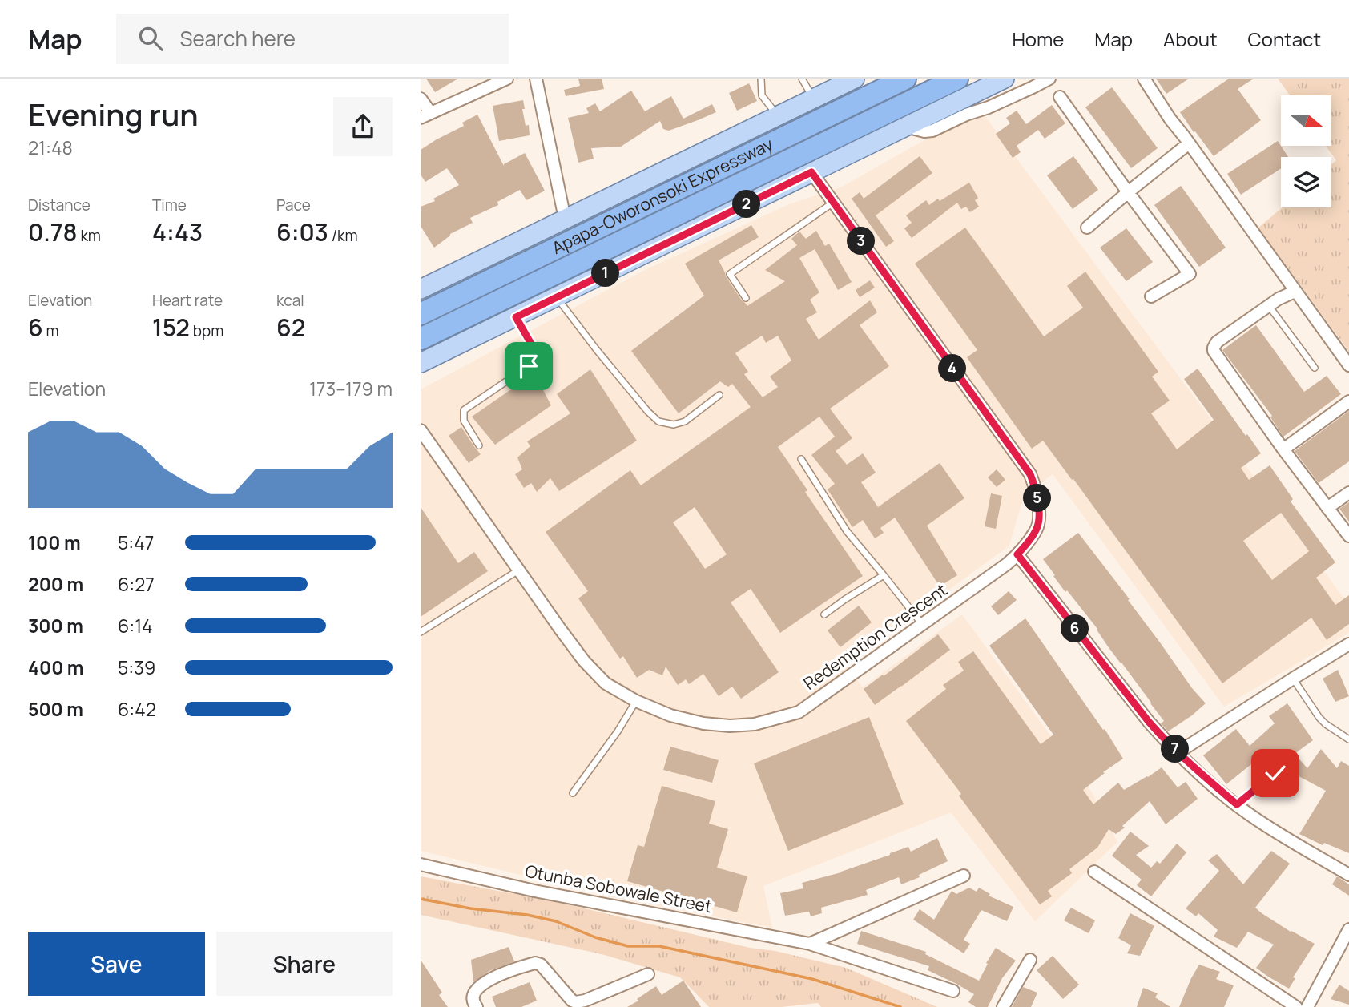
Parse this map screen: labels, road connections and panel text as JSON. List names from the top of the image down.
{
  "streets": {
    "highway": ["Apapa-Oworonsoki Expressway"],
    "street": ["Redemption Crescent", "Otunba Sobowale Street"]
  },
  "north": "right",
  "page": {
    "header": "Map",
    "search": "Search here",
    "nav": [
      "Home",
      "Map",
      "About",
      "Contact"
    ],
    "heading": ["Evening run", "21:48"],
    "stats": [
      ["Distance", "0.78 km"],
      ["Time", "4:43"],
      ["Pace", "6:03 /km"],
      ["Elevation", "6 m"],
      ["Heart rate", "152 bpm"],
      ["kcal", "62"]
    ],
    "pins": [
      "2",
      "3",
      "1",
      "4",
      "5",
      "6",
      "7"
    ],
    "chart": ["Elevation", "173–179 m"],
    "list": [
      {
        "name": "100 m",
        "note": "5:47"
      },
      {
        "name": "200 m",
        "note": "6:27"
      },
      {
        "name": "300 m",
        "note": "6:14"
      },
      {
        "name": "400 m",
        "note": "5:39"
      },
      {
        "name": "500 m",
        "note": "6:42"
      }
    ],
    "buttons": ["Save", "Share"]
  }
}
